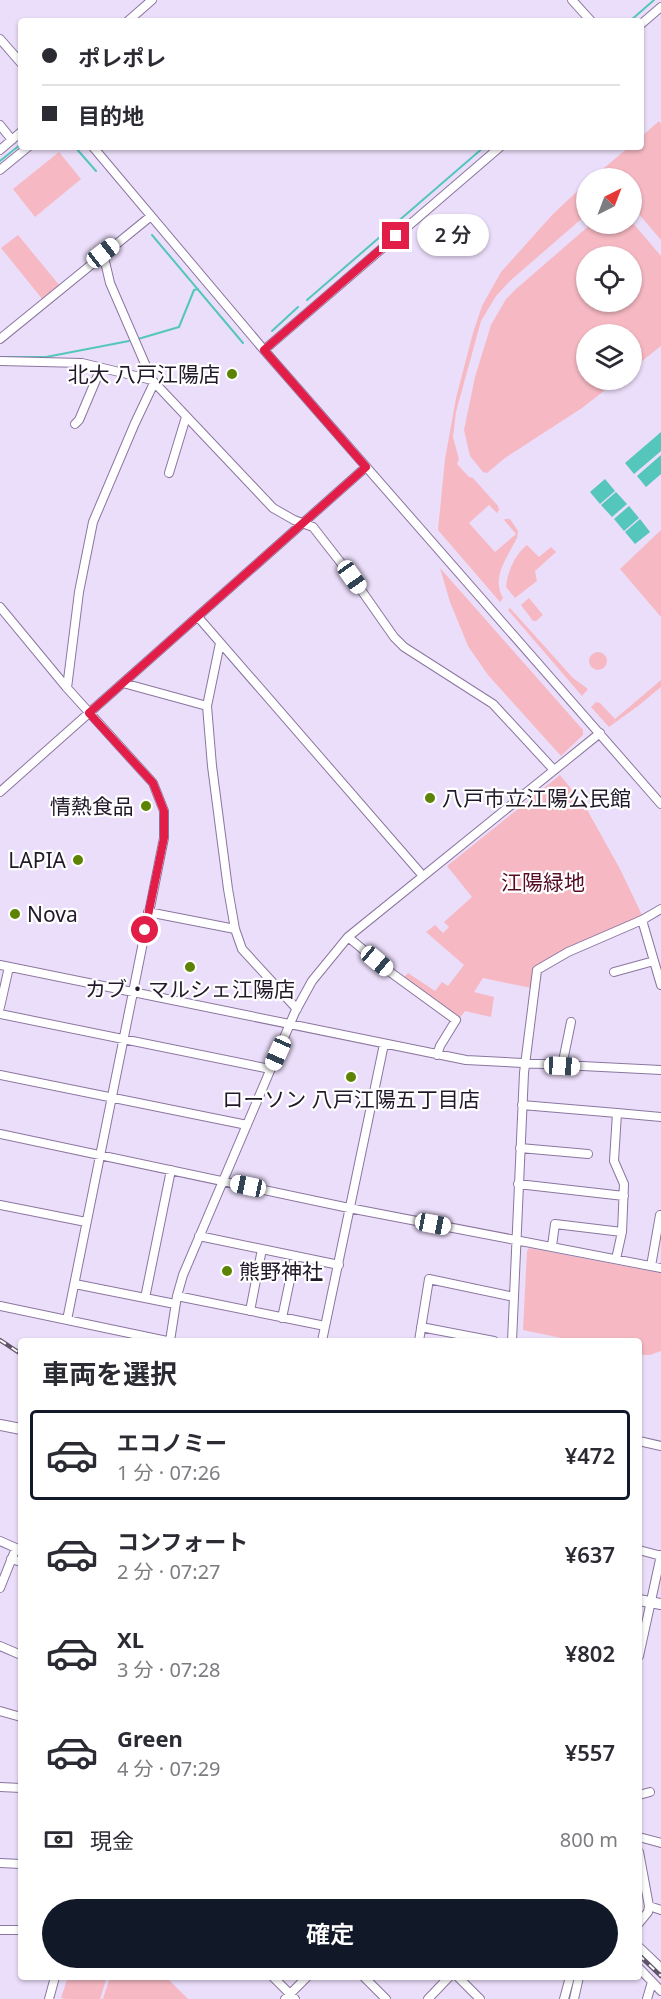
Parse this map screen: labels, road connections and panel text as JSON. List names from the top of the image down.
{
  "parks": ["江陽緑地"],
  "places": [
    "北大 八戸江陽店",
    "八戸市立江陽公民館",
    "情熱食品",
    "LAPIA",
    "Nova",
    "カブ・マルシェ江陽店",
    "ローソン 八戸江陽五丁目店",
    "熊野神社"
  ],
  "north": "top right",
  "page": {
    "banner": ["ポレポレ", "目的地"],
    "bubble": "2 分",
    "heading": "車両を選択",
    "list": [
      {
        "name": "エコノミー",
        "note": "1 分 · 07:26",
        "value": "¥472"
      },
      {
        "name": "コンフォート",
        "note": "2 分 · 07:27",
        "value": "¥637"
      },
      {
        "name": "XL",
        "note": "3 分 · 07:28",
        "value": "¥802"
      },
      {
        "name": "Green",
        "note": "4 分 · 07:29",
        "value": "¥557"
      }
    ],
    "pay": ["現金", "800 m"],
    "buttons": "確定"
  }
}
